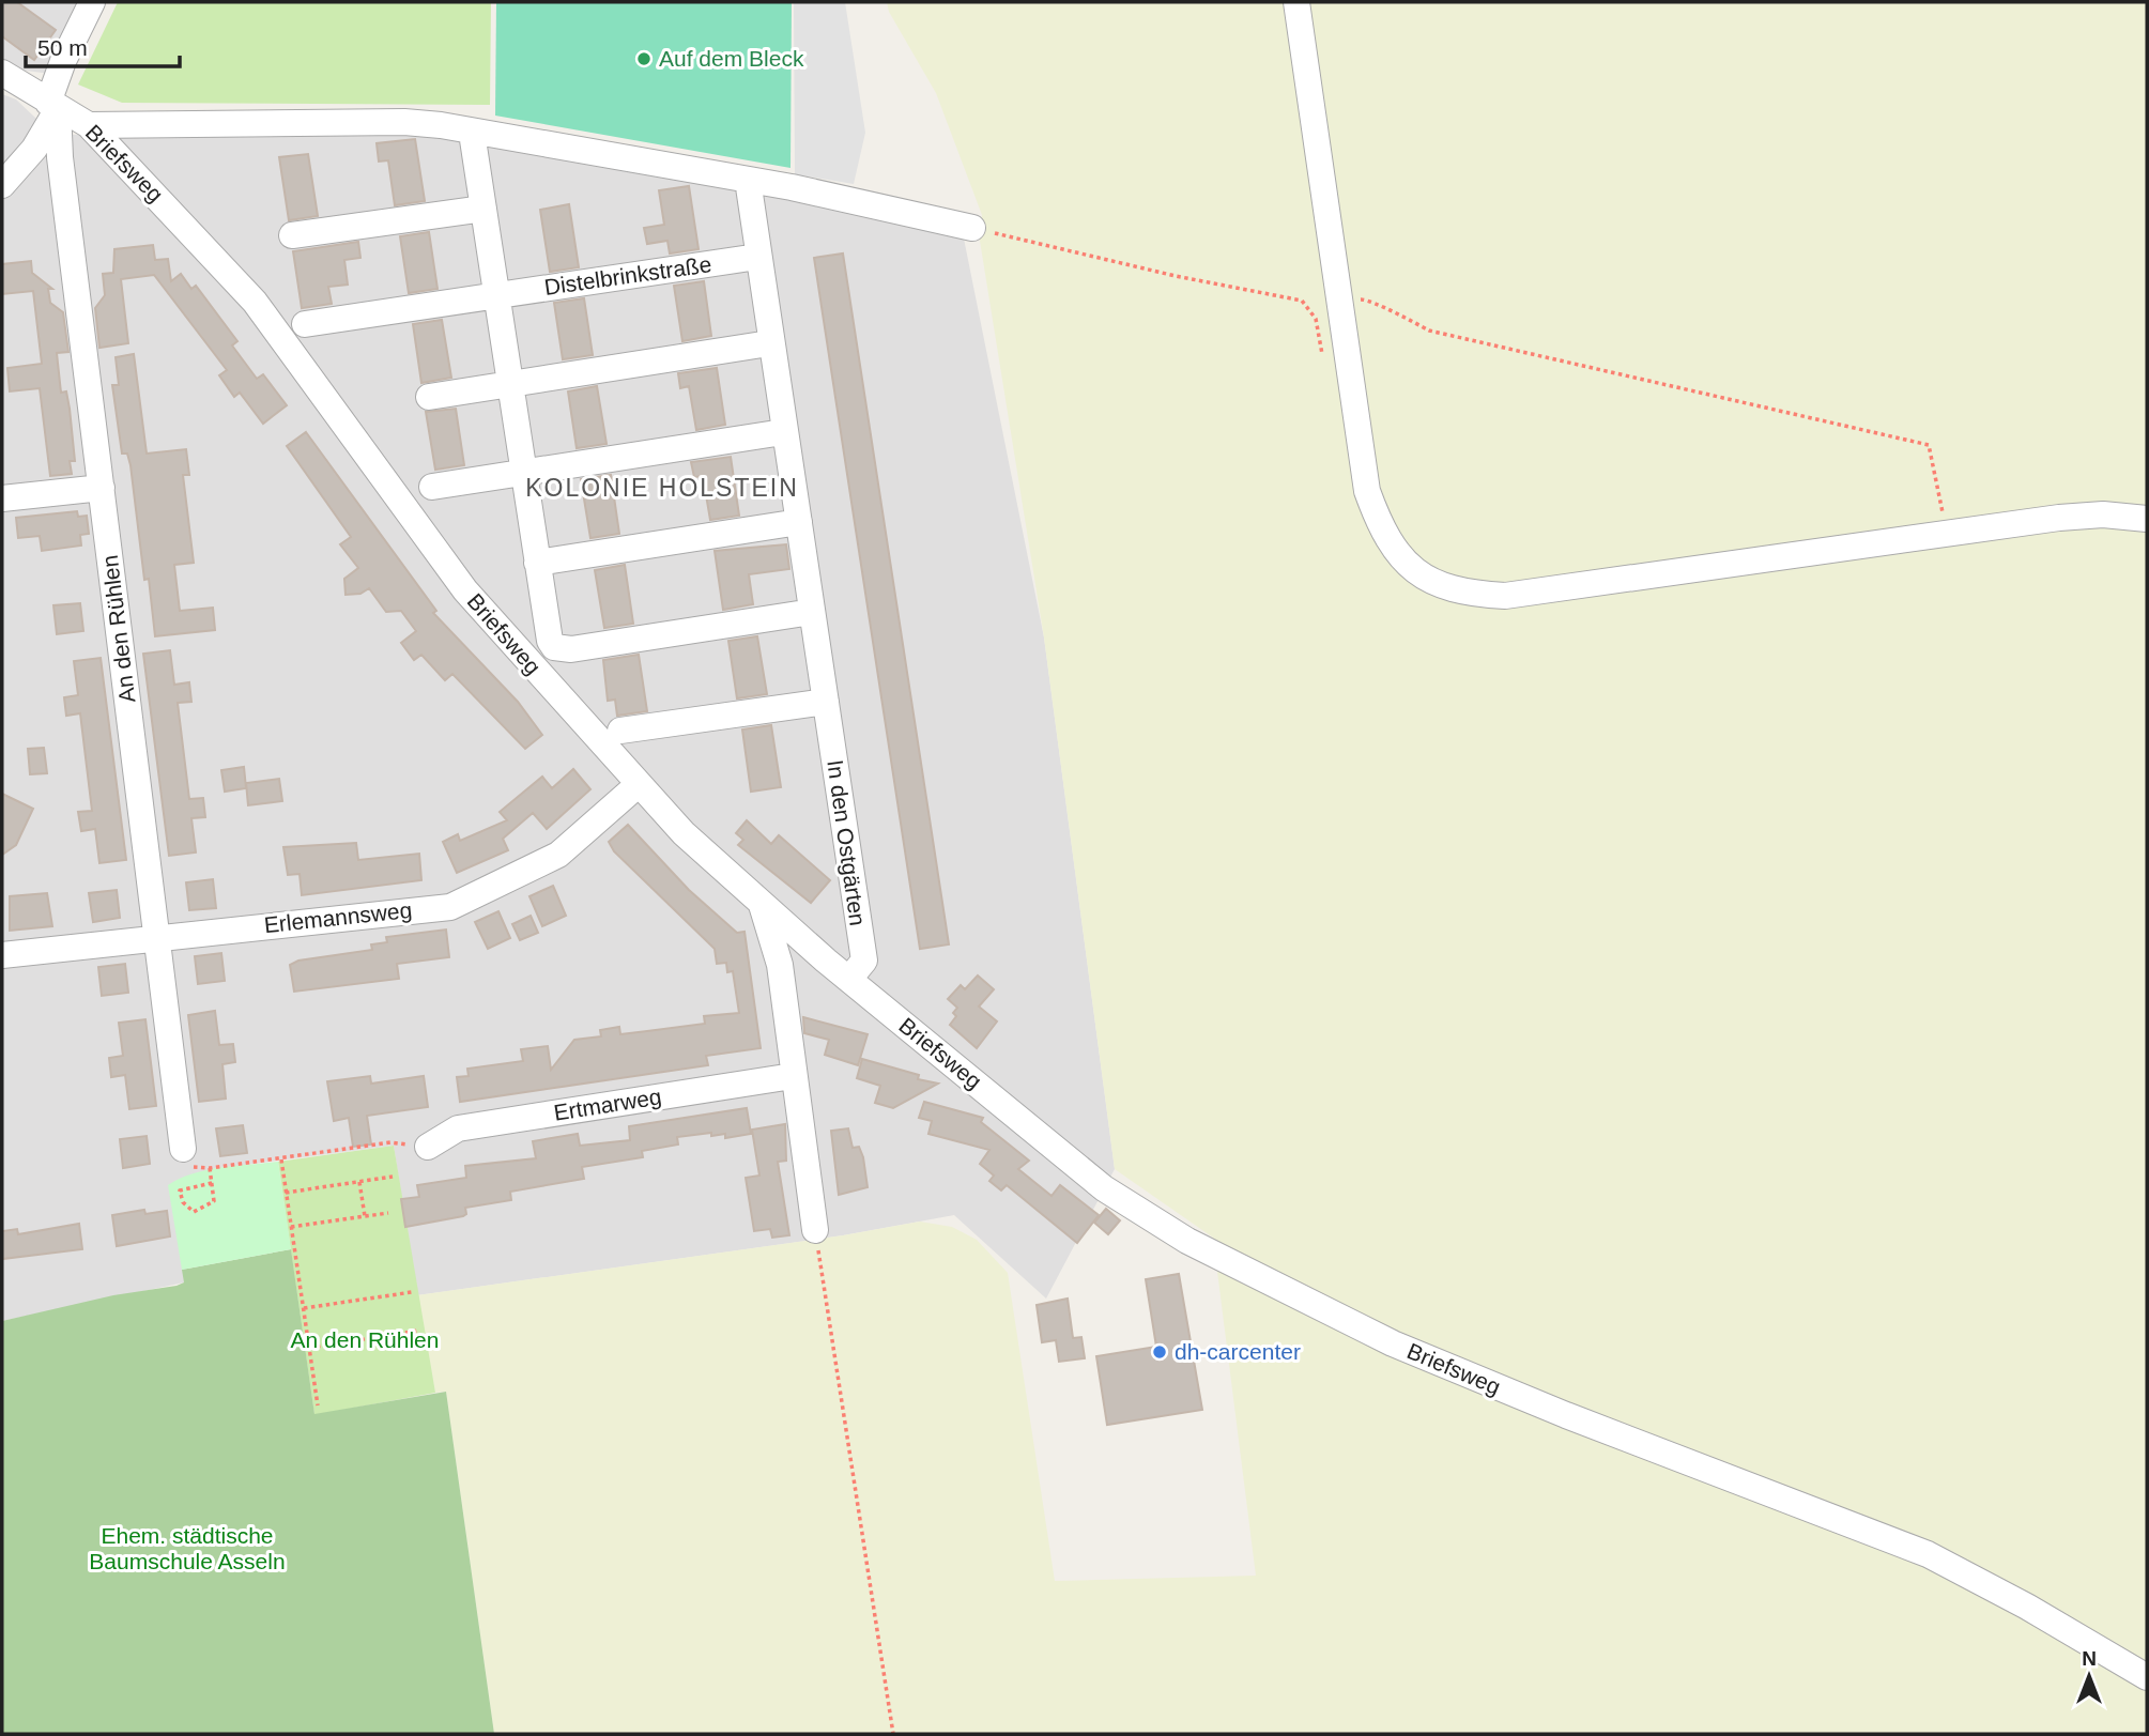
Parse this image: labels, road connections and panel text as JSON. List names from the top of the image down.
{
  "streets": {
    "street": [
      "Briefsweg",
      "Distelbrinkstraße",
      "An den Rühlen",
      "In den Ostgärten",
      "Erlemannsweg",
      "Ertmarweg"
    ]
  },
  "crossings": [
    ["Briefsweg", "An den Rühlen"],
    ["Briefsweg", "In den Ostgärten"],
    ["Briefsweg", "Erlemannsweg"],
    ["Distelbrinkstraße", "In den Ostgärten"],
    ["An den Rühlen", "Erlemannsweg"]
  ],
  "districts": ["KOLONIE HOLSTEIN"],
  "parks": ["An den Rühlen", "Ehem. städtische Baumschule Asseln"],
  "places": ["Auf dem Bleck", "dh-carcenter"],
  "scale_bar": "50 m",
  "north": "top"
}
